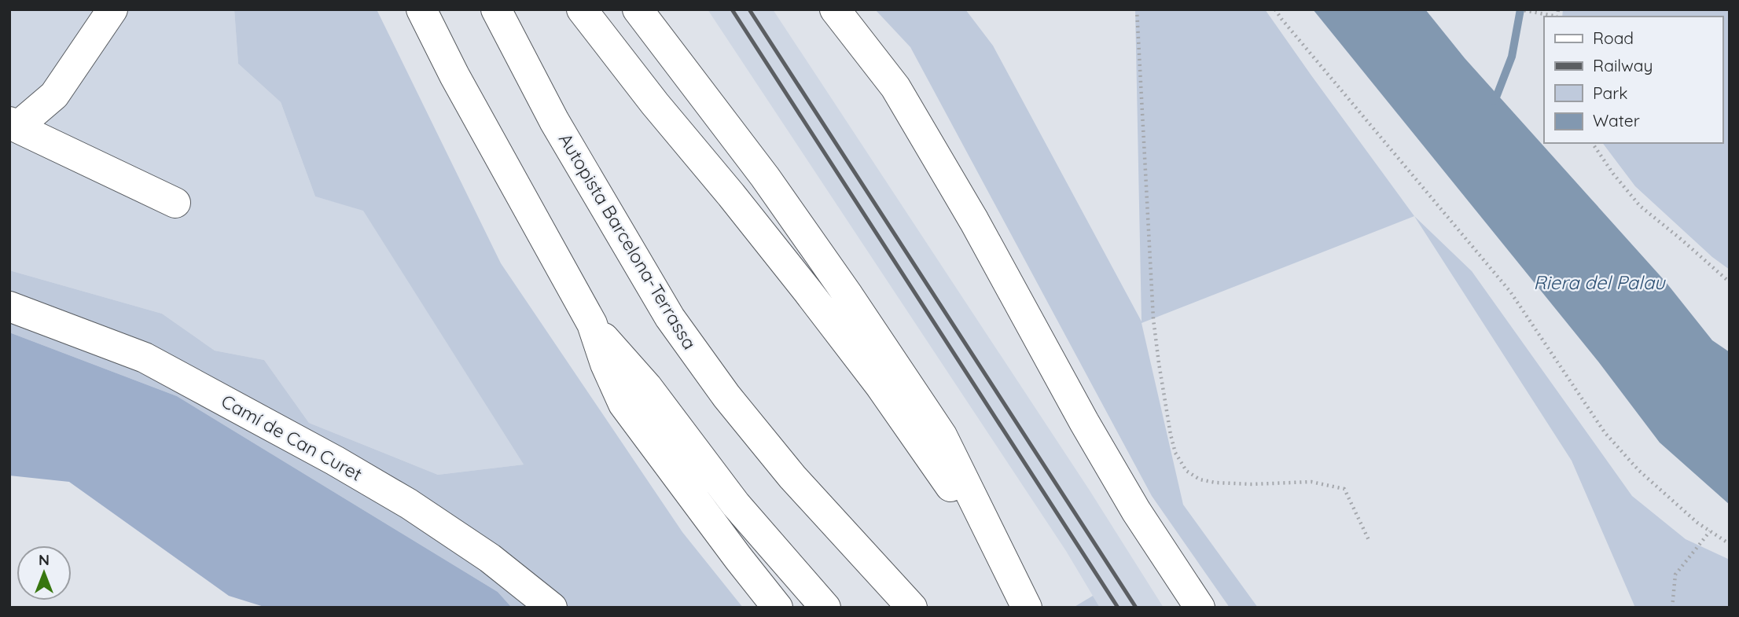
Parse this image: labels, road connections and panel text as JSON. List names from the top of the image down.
{
  "streets": {
    "main road": ["Autopista Barcelona-Terrassa", "Camí de Can Curet"]
  },
  "water": ["Riera del Palau"],
  "legend": [
    "Road",
    "Railway",
    "Park",
    "Water"
  ],
  "north": "top"
}
